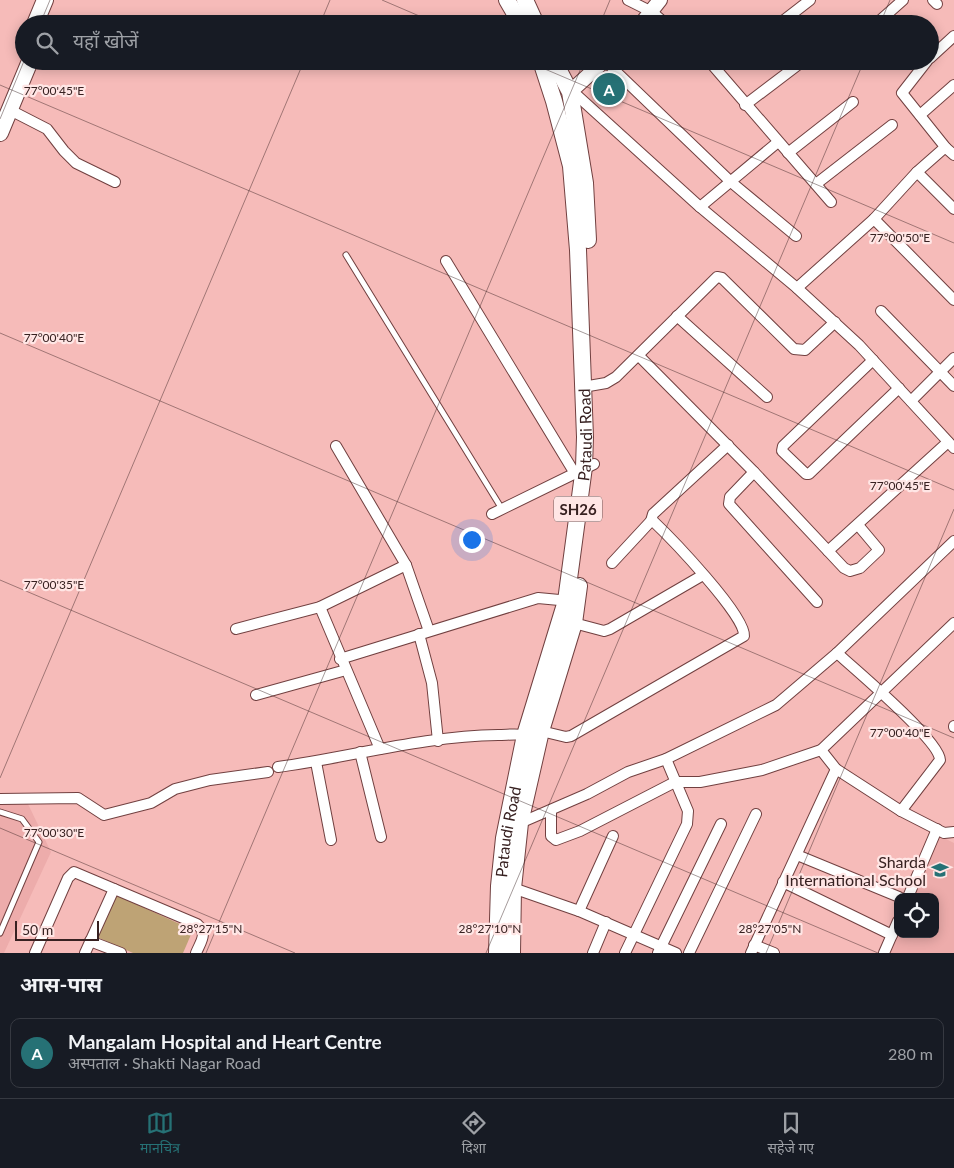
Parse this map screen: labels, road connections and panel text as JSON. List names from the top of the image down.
{
  "streets": {
    "main road": ["Pataudi Road", "SH26"]
  },
  "crossings": [
    ["Pataudi Road", "SH26"]
  ],
  "places": {
    "school or university": ["Sharda International School"]
  },
  "scale_bar": "50 m",
  "page": {
    "search": "यहाँ खोजें",
    "pins": "A",
    "scale": "50 m",
    "heading": "आस-पास",
    "list": [
      {
        "mark": "A",
        "name": "Mangalam Hospital and Heart Centre",
        "note": "अस्पताल · Shakti Nagar Road",
        "value": "280 m"
      }
    ],
    "nav": ["मानचित्र", "दिशा", "सहेजे गए"]
  },
  "coordinates": [
    "77°00'45\"E",
    "77°00'50\"E",
    "77°00'40\"E",
    "77°00'35\"E",
    "77°00'30\"E",
    "28°27'15\"N",
    "28°27'10\"N",
    "28°27'05\"N"
  ]
}
